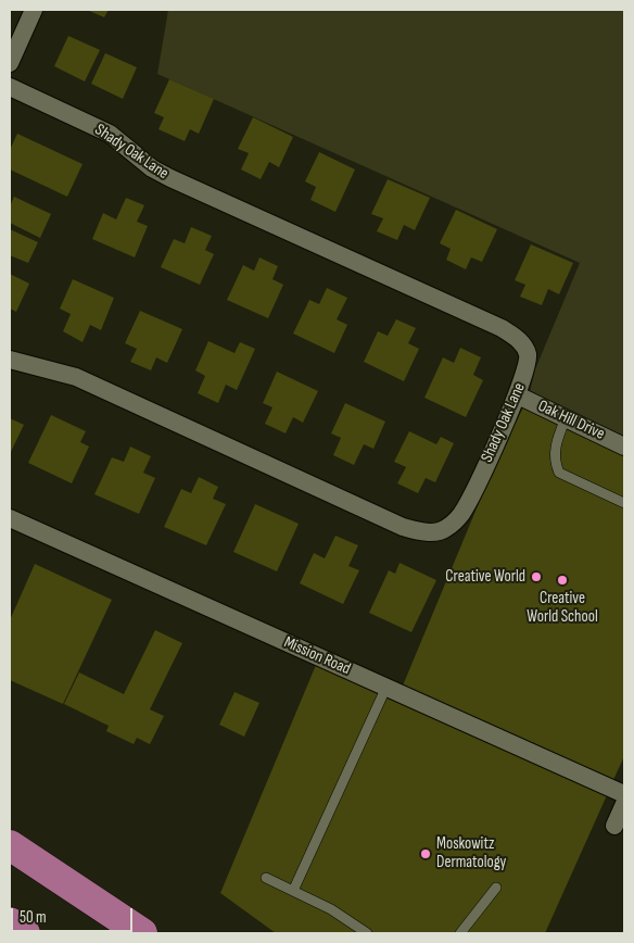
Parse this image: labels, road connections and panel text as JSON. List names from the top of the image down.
{
  "streets": {
    "street": ["Shady Oak Lane", "Oak Hill Drive", "Mission Road"]
  },
  "crossings": [
    ["Shady Oak Lane", "Oak Hill Drive"]
  ],
  "places": ["Creative World", "Creative World School", "Moskowitz Dermatology"],
  "scale_bar": "50 m"
}
